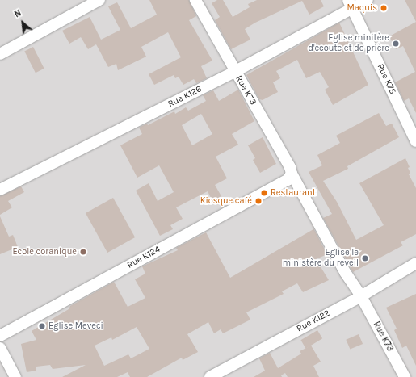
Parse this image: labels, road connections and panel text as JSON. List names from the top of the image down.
{
  "streets": {
    "street": [
      "Rue K75",
      "Rue K73",
      "Rue K126",
      "Rue K124",
      "Rue K122"
    ]
  },
  "crossings": [
    ["Rue K75", "Rue K126"],
    ["Rue K73", "Rue K126"],
    ["Rue K73", "Rue K124"],
    ["Rue K73", "Rue K122"]
  ],
  "places": [
    "Maquis",
    "Eglise minitère d'ecoute et de prière",
    "Restaurant",
    "Kiosque café",
    "Ecole coranique",
    "Eglise le ministère du reveil",
    "Eglise Meveci"
  ],
  "north": "top left"
}
